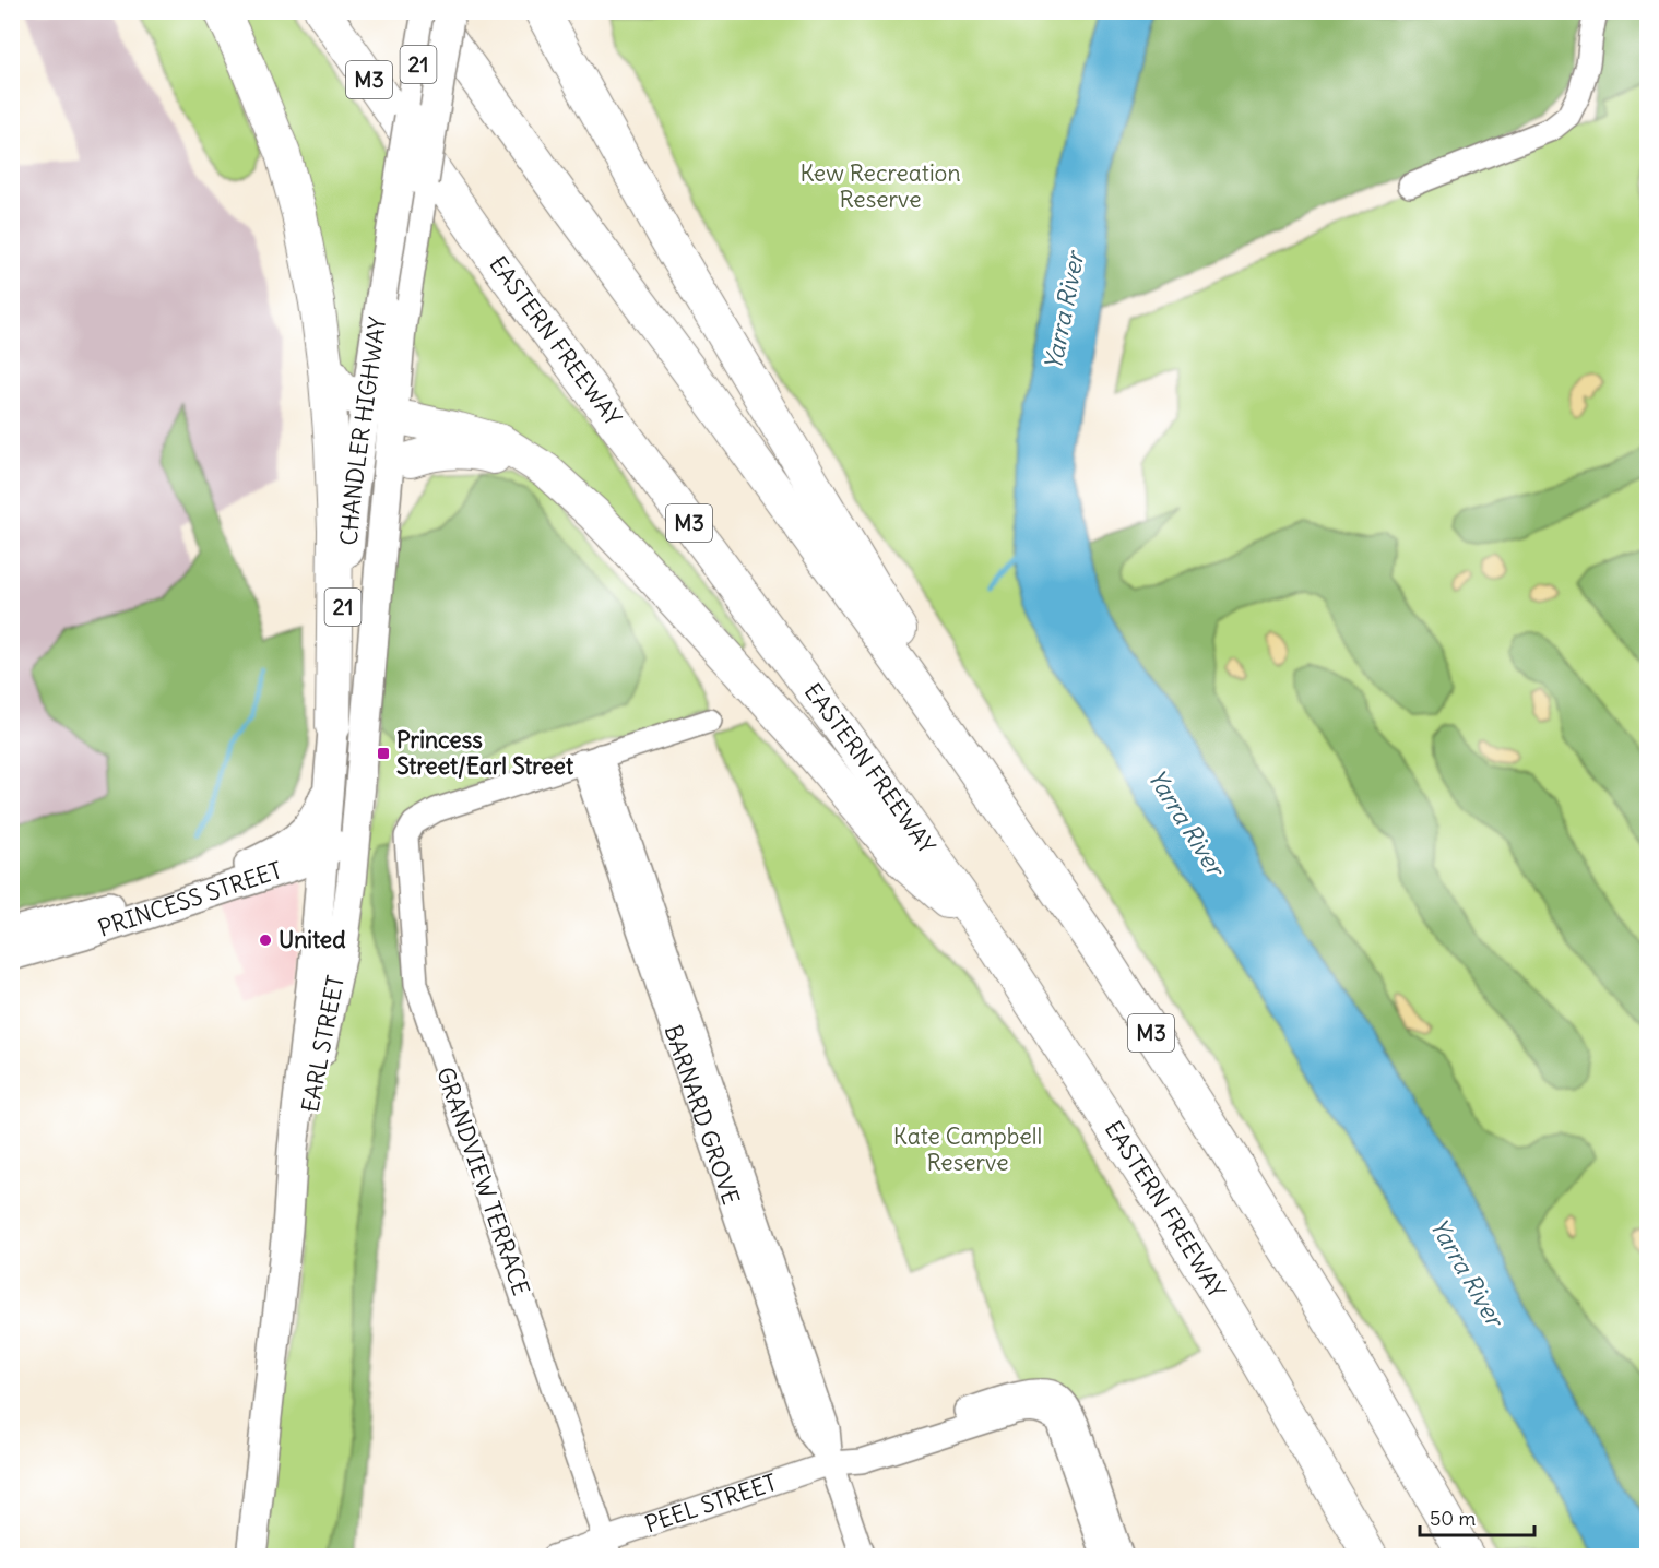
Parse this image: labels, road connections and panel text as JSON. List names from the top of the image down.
{
  "streets": {
    "highway": ["M3", "EASTERN FREEWAY"],
    "main road": [
      "21",
      "CHANDLER HIGHWAY",
      "PRINCESS STREET",
      "EARL STREET"
    ],
    "street": ["BARNARD GROVE", "GRANDVIEW TERRACE", "PEEL STREET"]
  },
  "crossings": [
    ["M3", "CHANDLER HIGHWAY"],
    ["CHANDLER HIGHWAY", "PRINCESS STREET"],
    ["CHANDLER HIGHWAY", "EARL STREET"],
    ["PRINCESS STREET", "EARL STREET"],
    ["BARNARD GROVE", "GRANDVIEW TERRACE"],
    ["BARNARD GROVE", "PEEL STREET"],
    ["GRANDVIEW TERRACE", "PEEL STREET"]
  ],
  "water": ["Yarra River"],
  "parks": ["Kew Recreation Reserve", "Kate Campbell Reserve"],
  "places": {
    "transit": ["Princess Street/Earl Street"],
    "other": ["United"]
  },
  "scale_bar": "50 m"
}
